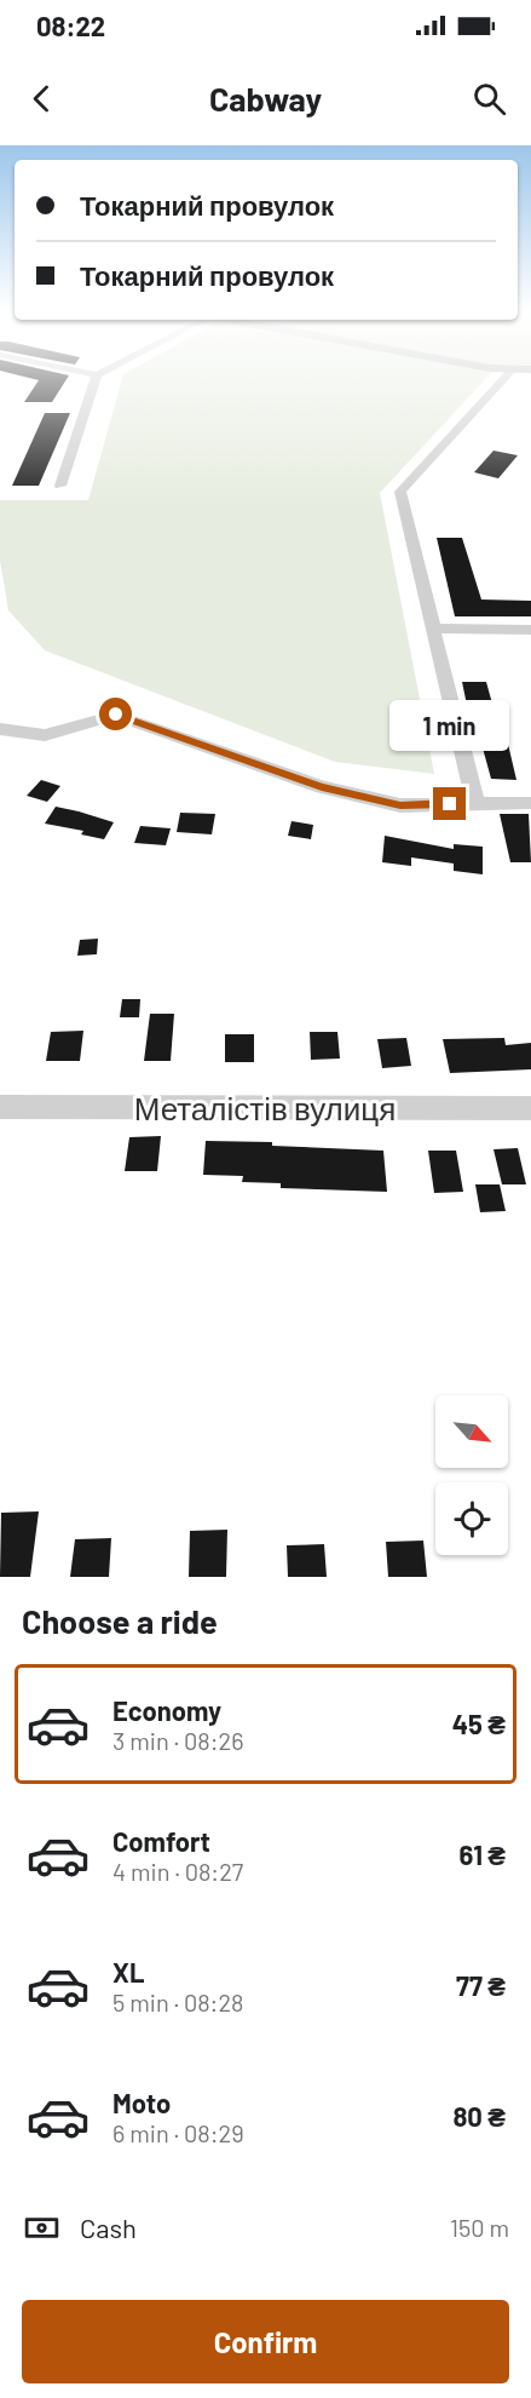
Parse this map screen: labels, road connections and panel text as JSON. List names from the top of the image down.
{
  "streets": {
    "street": ["Металістів вулиця"]
  },
  "north": "bottom right",
  "page": {
    "status": "08:22",
    "header": "Cabway",
    "banner": ["Токарний провулок", "Токарний провулок"],
    "bubble": "1 min",
    "heading": "Choose a ride",
    "list": [
      {
        "name": "Economy",
        "note": "3 min · 08:26",
        "value": "45 ₴"
      },
      {
        "name": "Comfort",
        "note": "4 min · 08:27",
        "value": "61 ₴"
      },
      {
        "name": "XL",
        "note": "5 min · 08:28",
        "value": "77 ₴"
      },
      {
        "name": "Moto",
        "note": "6 min · 08:29",
        "value": "80 ₴"
      }
    ],
    "pay": ["Cash", "150 m"],
    "buttons": "Confirm"
  }
}
